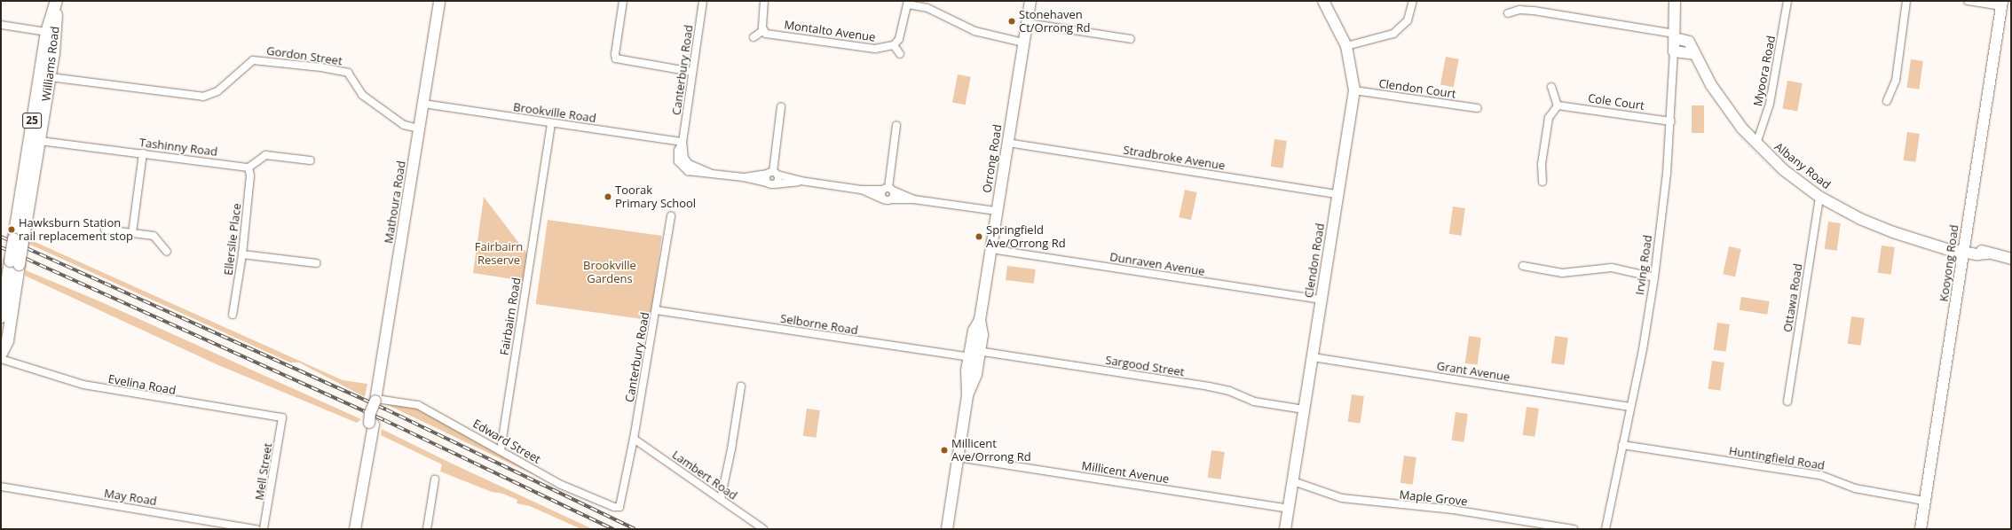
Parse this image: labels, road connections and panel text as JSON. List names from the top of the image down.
{
  "streets": {
    "main road": ["Williams Road", "25"],
    "street": [
      "Montalto Avenue",
      "Gordon Street",
      "Canterbury Road",
      "Myoora Road",
      "Clendon Court",
      "Cole Court",
      "Brookville Road",
      "Tashinny Road",
      "Stradbroke Avenue",
      "Orrong Road",
      "Albany Road",
      "Mathoura Road",
      "Ellerslie Place",
      "Clendon Road",
      "Kooyong Road",
      "Dunraven Avenue",
      "Irving Road",
      "Ottawa Road",
      "Fairbairn Road",
      "Selborne Road",
      "Sargood Street",
      "Grant Avenue",
      "Evelina Road",
      "Edward Street",
      "Huntingfield Road",
      "Mell Street",
      "Millicent Avenue",
      "Lambert Road",
      "May Road",
      "Maple Grove"
    ]
  },
  "crossings": [
    ["Gordon Street", "Williams Road"],
    ["Gordon Street", "Mathoura Road"],
    ["Williams Road", "Tashinny Road"],
    ["Canterbury Road", "Brookville Road"],
    ["Canterbury Road", "Selborne Road"],
    ["Canterbury Road", "Edward Street"],
    ["Canterbury Road", "Lambert Road"],
    ["Myoora Road", "Albany Road"],
    ["Clendon Court", "Clendon Road"],
    ["Cole Court", "Irving Road"],
    ["Brookville Road", "Mathoura Road"],
    ["Brookville Road", "Fairbairn Road"],
    ["Tashinny Road", "Ellerslie Place"],
    ["Stradbroke Avenue", "Orrong Road"],
    ["Stradbroke Avenue", "Clendon Road"],
    ["Orrong Road", "Dunraven Avenue"],
    ["Orrong Road", "Selborne Road"],
    ["Orrong Road", "Sargood Street"],
    ["Orrong Road", "Millicent Avenue"],
    ["Albany Road", "Kooyong Road"],
    ["Albany Road", "Irving Road"],
    ["Albany Road", "Ottawa Road"],
    ["Mathoura Road", "Edward Street"],
    ["Clendon Road", "Dunraven Avenue"],
    ["Clendon Road", "Sargood Street"],
    ["Clendon Road", "Grant Avenue"],
    ["Clendon Road", "Millicent Avenue"],
    ["Clendon Road", "Maple Grove"],
    ["Kooyong Road", "Huntingfield Road"],
    ["Irving Road", "Grant Avenue"],
    ["Irving Road", "Huntingfield Road"],
    ["Fairbairn Road", "Edward Street"],
    ["Selborne Road", "Sargood Street"],
    ["Evelina Road", "Mell Street"]
  ],
  "parks": ["Fairbairn Reserve", "Brookville Gardens"],
  "places": [
    "Stonehaven Ct/Orrong Rd",
    "Toorak Primary School",
    "Hawksburn Station rail replacement stop",
    "Springfield Ave/Orrong Rd",
    "Millicent Ave/Orrong Rd"
  ]
}
